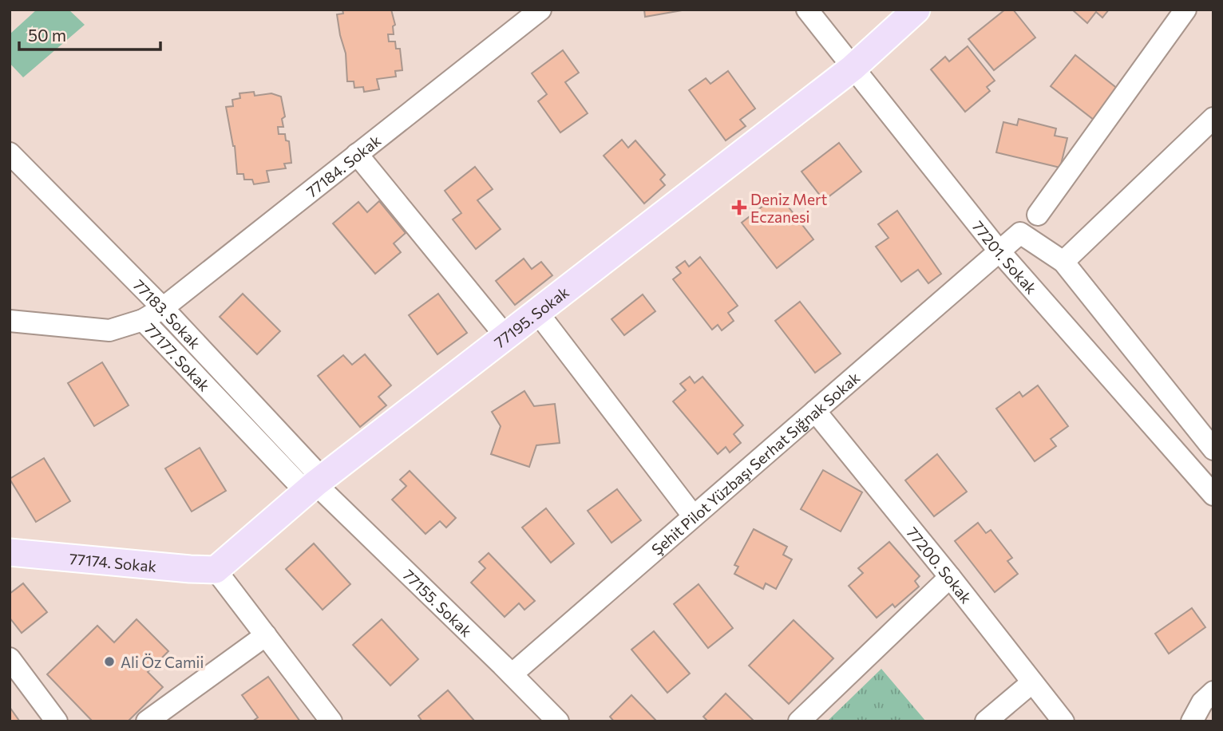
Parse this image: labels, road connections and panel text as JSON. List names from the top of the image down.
{
  "streets": {
    "main road": ["77195. Sokak", "77174. Sokak"],
    "street": [
      "77184. Sokak",
      "77201. Sokak",
      "77183. Sokak",
      "77177. Sokak",
      "Şehit Pilot Yüzbaşı Serhat Sığnak Sokak",
      "77200. Sokak",
      "77155. Sokak"
    ]
  },
  "crossings": [
    ["77184. Sokak", "77183. Sokak"],
    ["77184. Sokak", "77177. Sokak"],
    ["77201. Sokak", "77195. Sokak"],
    ["77201. Sokak", "Şehit Pilot Yüzbaşı Serhat Sığnak Sokak"],
    ["77183. Sokak", "77195. Sokak"],
    ["77183. Sokak", "77177. Sokak"],
    ["77183. Sokak", "77155. Sokak"],
    ["77195. Sokak", "77177. Sokak"],
    ["77195. Sokak", "77174. Sokak"],
    ["77195. Sokak", "77155. Sokak"],
    ["77177. Sokak", "77155. Sokak"],
    ["Şehit Pilot Yüzbaşı Serhat Sığnak Sokak", "77200. Sokak"],
    ["Şehit Pilot Yüzbaşı Serhat Sığnak Sokak", "77155. Sokak"]
  ],
  "places": {
    "health": ["Deniz Mert Eczanesi"],
    "other": ["Ali Öz Camii"]
  },
  "scale_bar": "50 m"
}
